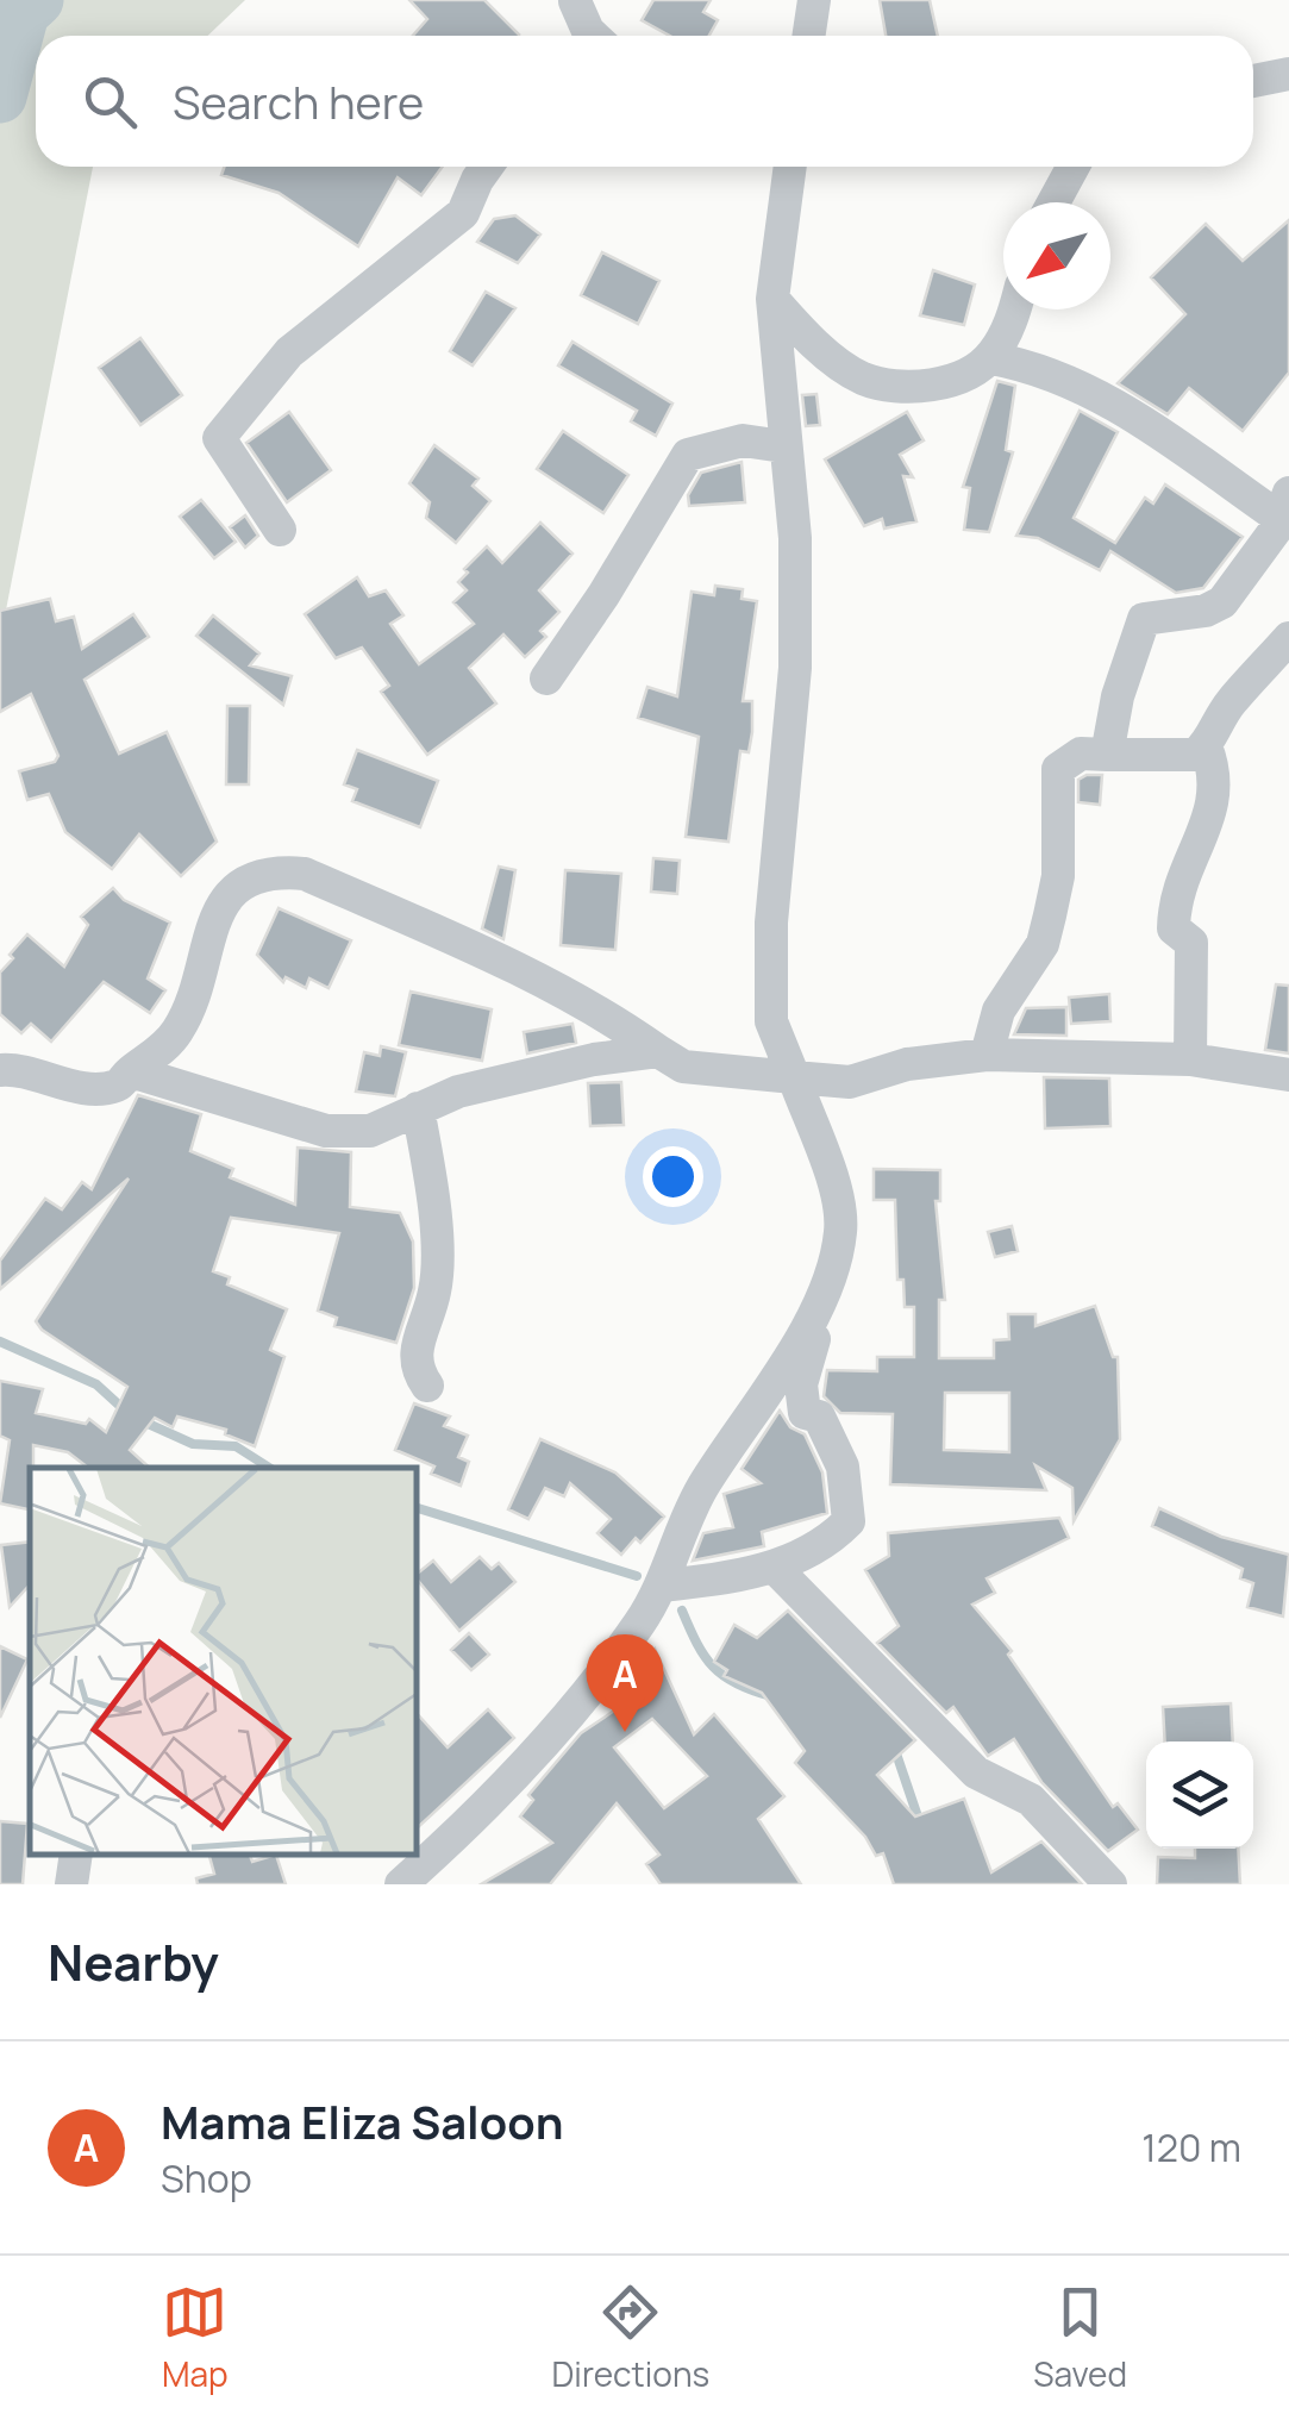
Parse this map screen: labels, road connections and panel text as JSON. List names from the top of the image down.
{
  "north": "bottom left",
  "page": {
    "search": "Search here",
    "pins": "A",
    "heading": "Nearby",
    "list": [
      {
        "mark": "A",
        "name": "Mama Eliza Saloon",
        "note": "Shop",
        "value": "120 m"
      }
    ],
    "nav": ["Map", "Directions", "Saved"]
  }
}
